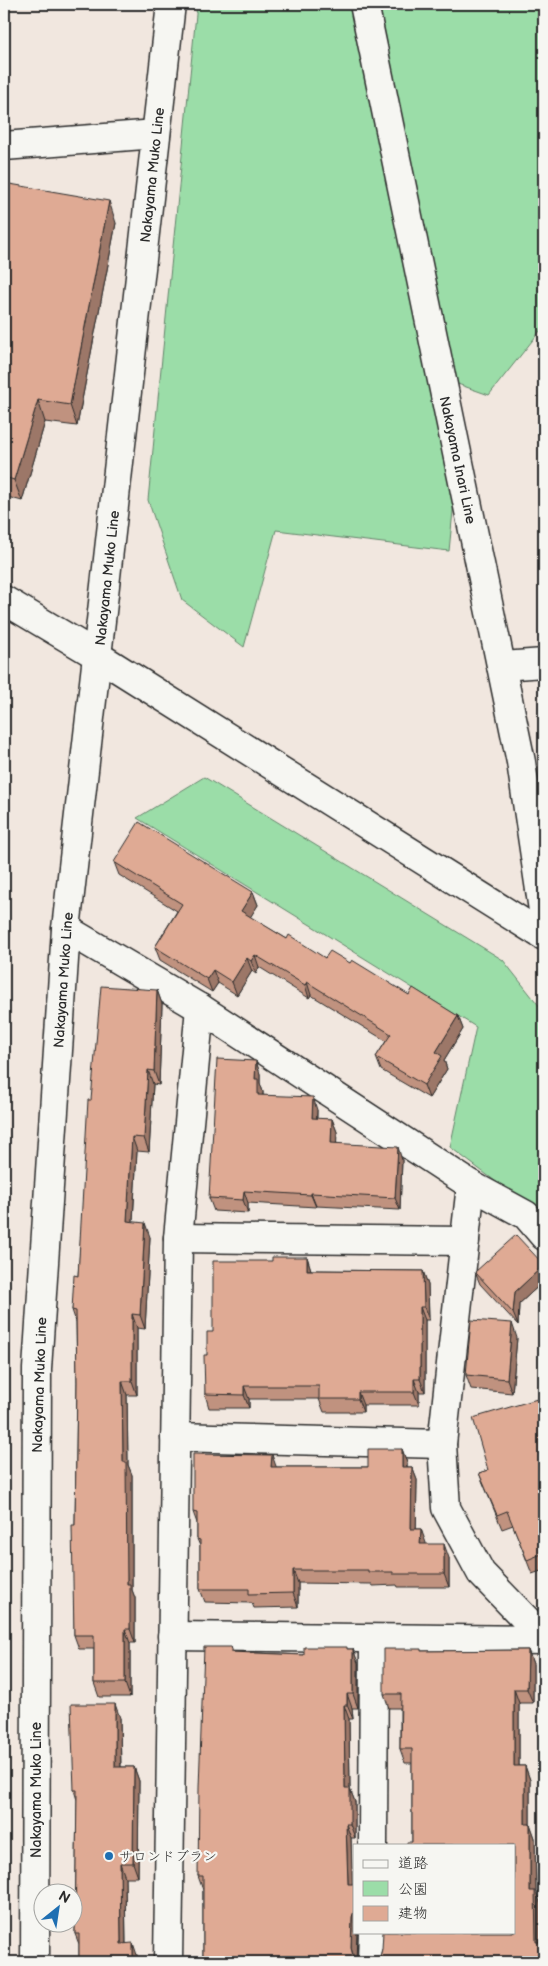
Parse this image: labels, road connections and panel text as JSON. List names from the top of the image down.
{
  "streets": {
    "street": ["Nakayama Muko Line", "Nakayama Inari Line"]
  },
  "places": ["サロンドブラン"],
  "legend": ["道路", "公園", "建物"],
  "north": "top right"
}
